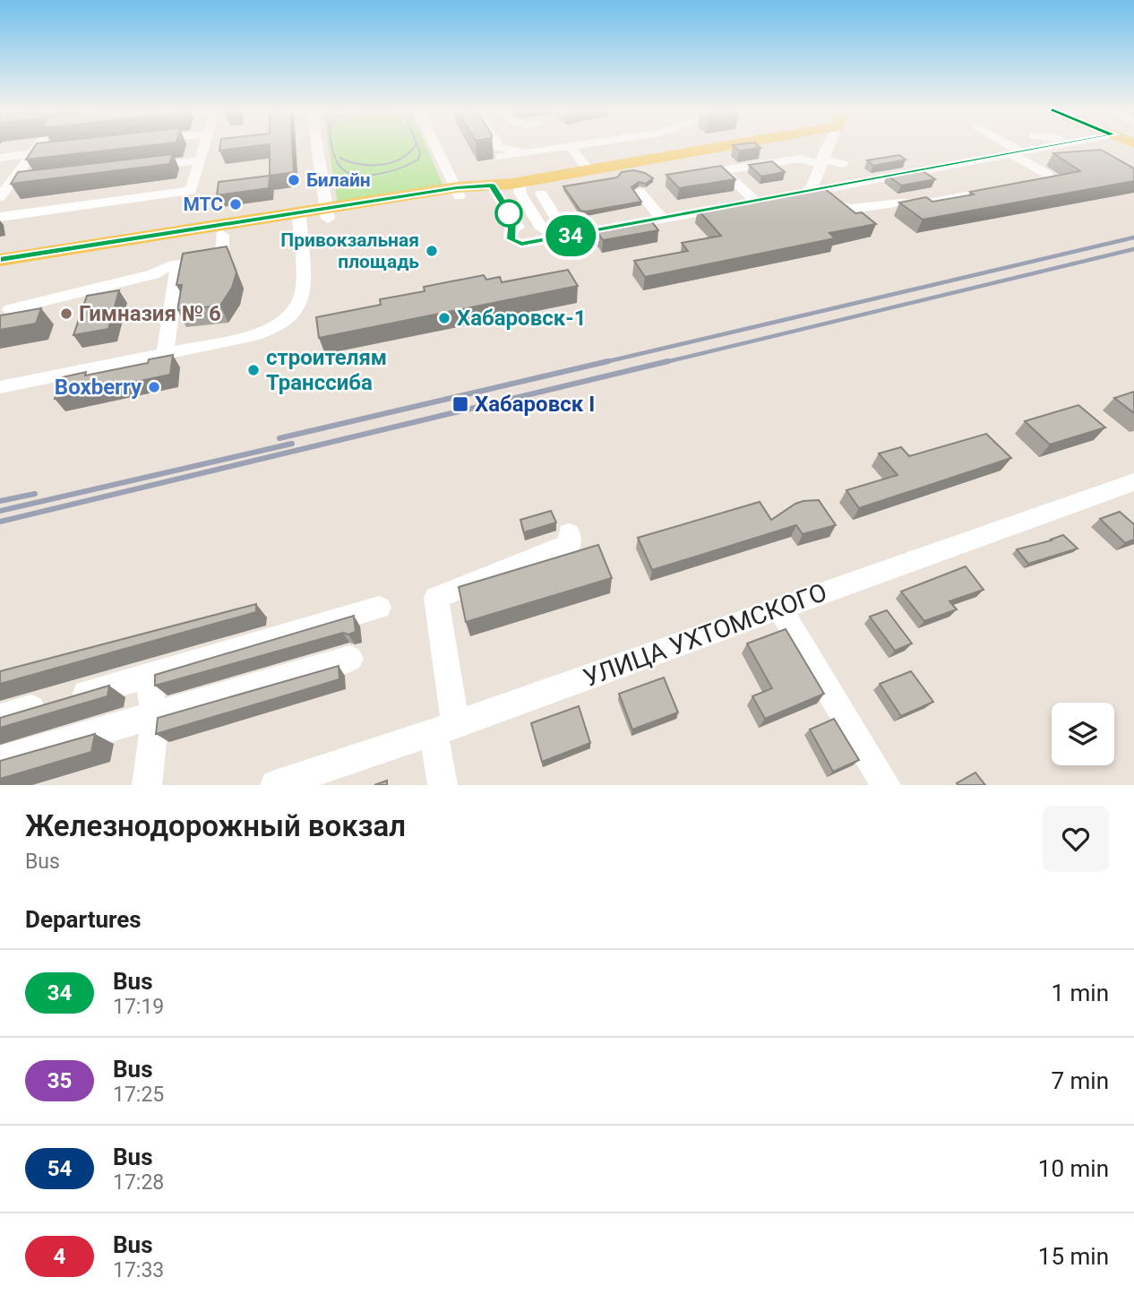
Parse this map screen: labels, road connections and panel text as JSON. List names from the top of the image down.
{
  "streets": {
    "street": ["УЛИЦА УХТОМСКОГО"]
  },
  "places": {
    "other": [
      "Билайн",
      "МТС",
      "Привокзальная площадь",
      "Гимназия № 6",
      "Хабаровск-1",
      "строителям Транссиба",
      "Boxberry"
    ],
    "transit": ["Хабаровск I"]
  },
  "lines": ["bus line 34"],
  "page": {
    "on_map": "34",
    "heading": [
      ["Железнодорожный вокзал", "Bus"],
      "Departures"
    ],
    "list": [
      {
        "mark": "34",
        "name": "Bus",
        "note": "17:19",
        "value": "1 min"
      },
      {
        "mark": "35",
        "name": "Bus",
        "note": "17:25",
        "value": "7 min"
      },
      {
        "mark": "54",
        "name": "Bus",
        "note": "17:28",
        "value": "10 min"
      },
      {
        "mark": "4",
        "name": "Bus",
        "note": "17:33",
        "value": "15 min"
      }
    ]
  }
}
